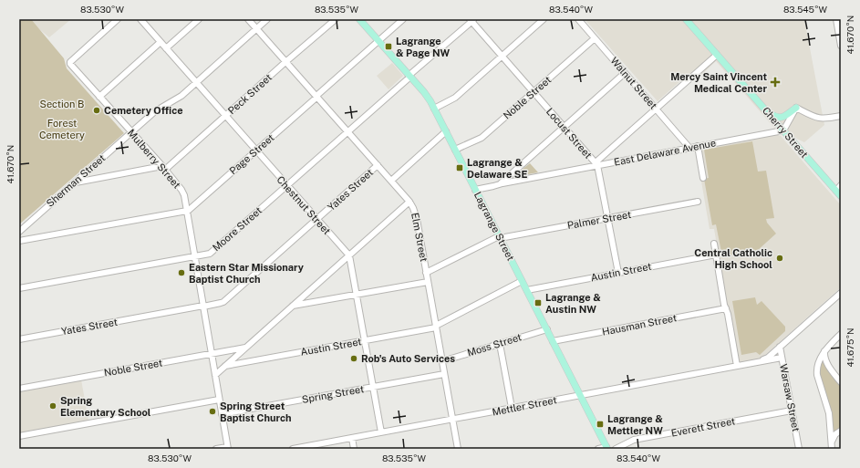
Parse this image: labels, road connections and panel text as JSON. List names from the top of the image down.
{
  "streets": {
    "main road": ["Cherry Street", "Lagrange Street"],
    "street": [
      "Walnut Street",
      "Peck Street",
      "Noble Street",
      "Locust Street",
      "East Delaware Avenue",
      "Page Street",
      "Mulberry Street",
      "Sherman Street",
      "Yates Street",
      "Chestnut Street",
      "Palmer Street",
      "Moore Street",
      "Elm Street",
      "Austin Street",
      "Hausman Street",
      "Moss Street",
      "Spring Street",
      "Warsaw Street",
      "Mettler Street",
      "Everett Street"
    ]
  },
  "crossings": [
    ["Walnut Street", "Noble Street"],
    ["Walnut Street", "East Delaware Avenue"],
    ["Peck Street", "Mulberry Street"],
    ["Peck Street", "Chestnut Street"],
    ["Peck Street", "Elm Street"],
    ["Noble Street", "Locust Street"],
    ["Noble Street", "Mulberry Street"],
    ["Noble Street", "Lagrange Street"],
    ["Cherry Street", "East Delaware Avenue"],
    ["Locust Street", "East Delaware Avenue"],
    ["Locust Street", "Palmer Street"],
    ["Locust Street", "Moore Street"],
    ["Locust Street", "Austin Street"],
    ["East Delaware Avenue", "Lagrange Street"],
    ["Page Street", "Mulberry Street"],
    ["Page Street", "Chestnut Street"],
    ["Page Street", "Lagrange Street"],
    ["Page Street", "Elm Street"],
    ["Mulberry Street", "Sherman Street"],
    ["Mulberry Street", "Yates Street"],
    ["Mulberry Street", "Moore Street"],
    ["Mulberry Street", "Spring Street"],
    ["Sherman Street", "Chestnut Street"],
    ["Sherman Street", "Elm Street"],
    ["Yates Street", "Chestnut Street"],
    ["Yates Street", "Elm Street"],
    ["Chestnut Street", "Moore Street"],
    ["Palmer Street", "Lagrange Street"],
    ["Palmer Street", "Elm Street"],
    ["Lagrange Street", "Moore Street"],
    ["Lagrange Street", "Austin Street"],
    ["Lagrange Street", "Hausman Street"],
    ["Lagrange Street", "Moss Street"],
    ["Lagrange Street", "Mettler Street"],
    ["Moore Street", "Elm Street"],
    ["Elm Street", "Austin Street"],
    ["Elm Street", "Moss Street"],
    ["Elm Street", "Spring Street"],
    ["Elm Street", "Mettler Street"],
    ["Warsaw Street", "Mettler Street"],
    ["Warsaw Street", "Everett Street"]
  ],
  "parks": ["Section B", "Forest Cemetery"],
  "places": {
    "transit": [
      "Lagrange & Page NW",
      "Lagrange & Delaware SE",
      "Lagrange & Austin NW",
      "Lagrange & Mettler NW"
    ],
    "health": ["Mercy Saint Vincent Medical Center"],
    "other": [
      "Cemetery Office",
      "Central Catholic High School",
      "Eastern Star Missionary Baptist Church",
      "Rob's Auto Services",
      "Spring Elementary School",
      "Spring Street Baptist Church"
    ]
  },
  "coordinates": [
    "83.530°W",
    "83.535°W",
    "83.540°W",
    "83.545°W",
    "41.670°N",
    "41.675°N"
  ]
}
